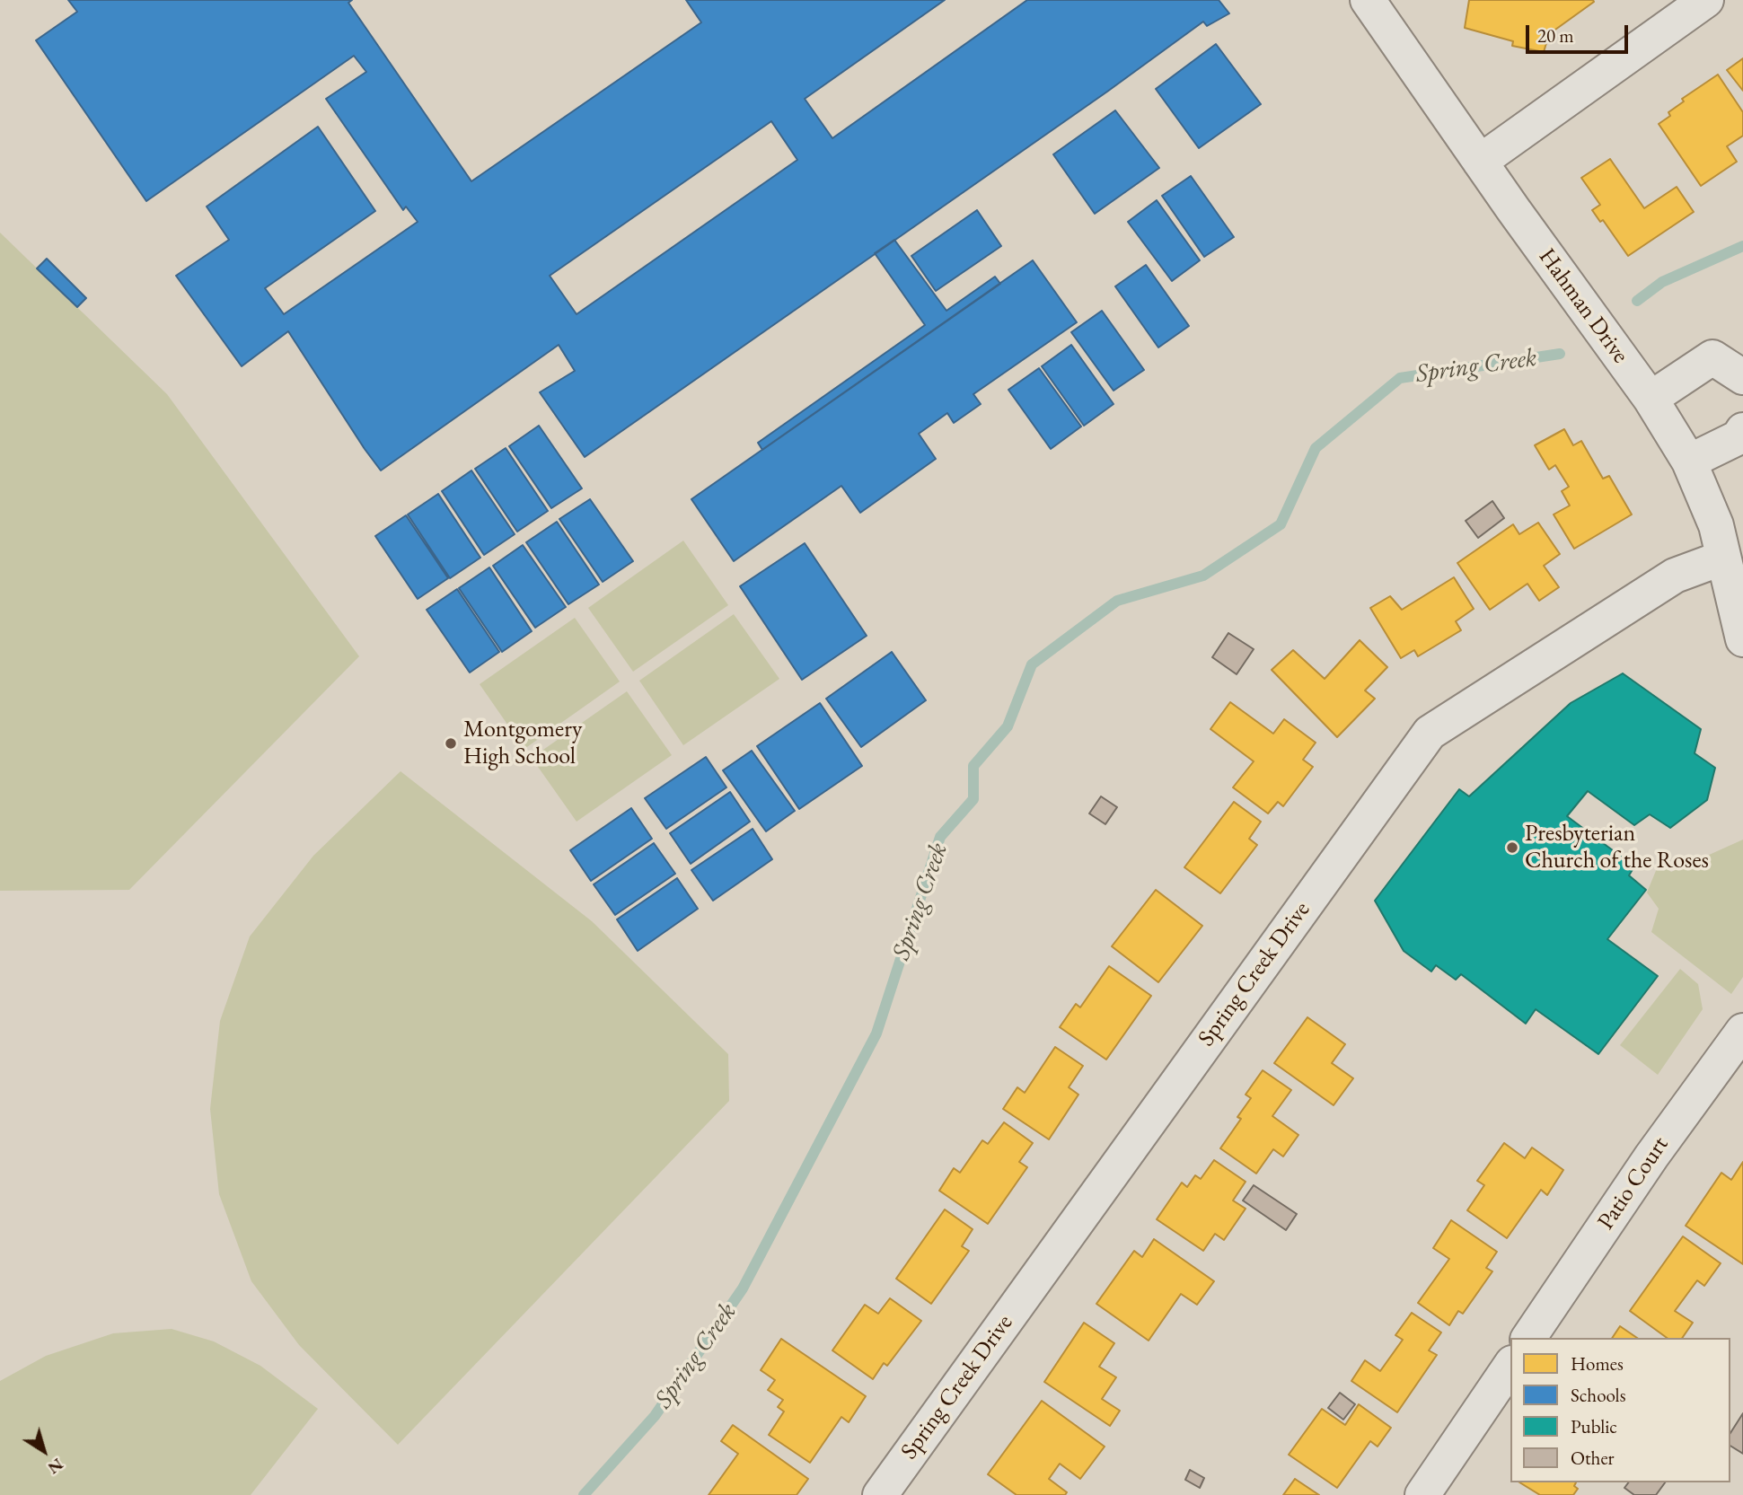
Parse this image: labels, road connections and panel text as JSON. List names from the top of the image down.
{
  "streets": {
    "street": ["Hahman Drive", "Spring Creek Drive", "Patio Court"]
  },
  "crossings": [
    ["Hahman Drive", "Spring Creek Drive"]
  ],
  "water": ["Spring Creek"],
  "places": ["Montgomery High School", "Presbyterian Church of the Roses"],
  "legend": [
    "Homes",
    "Schools",
    "Public",
    "Other"
  ],
  "scale_bar": "20 m",
  "north": "bottom right"
}
